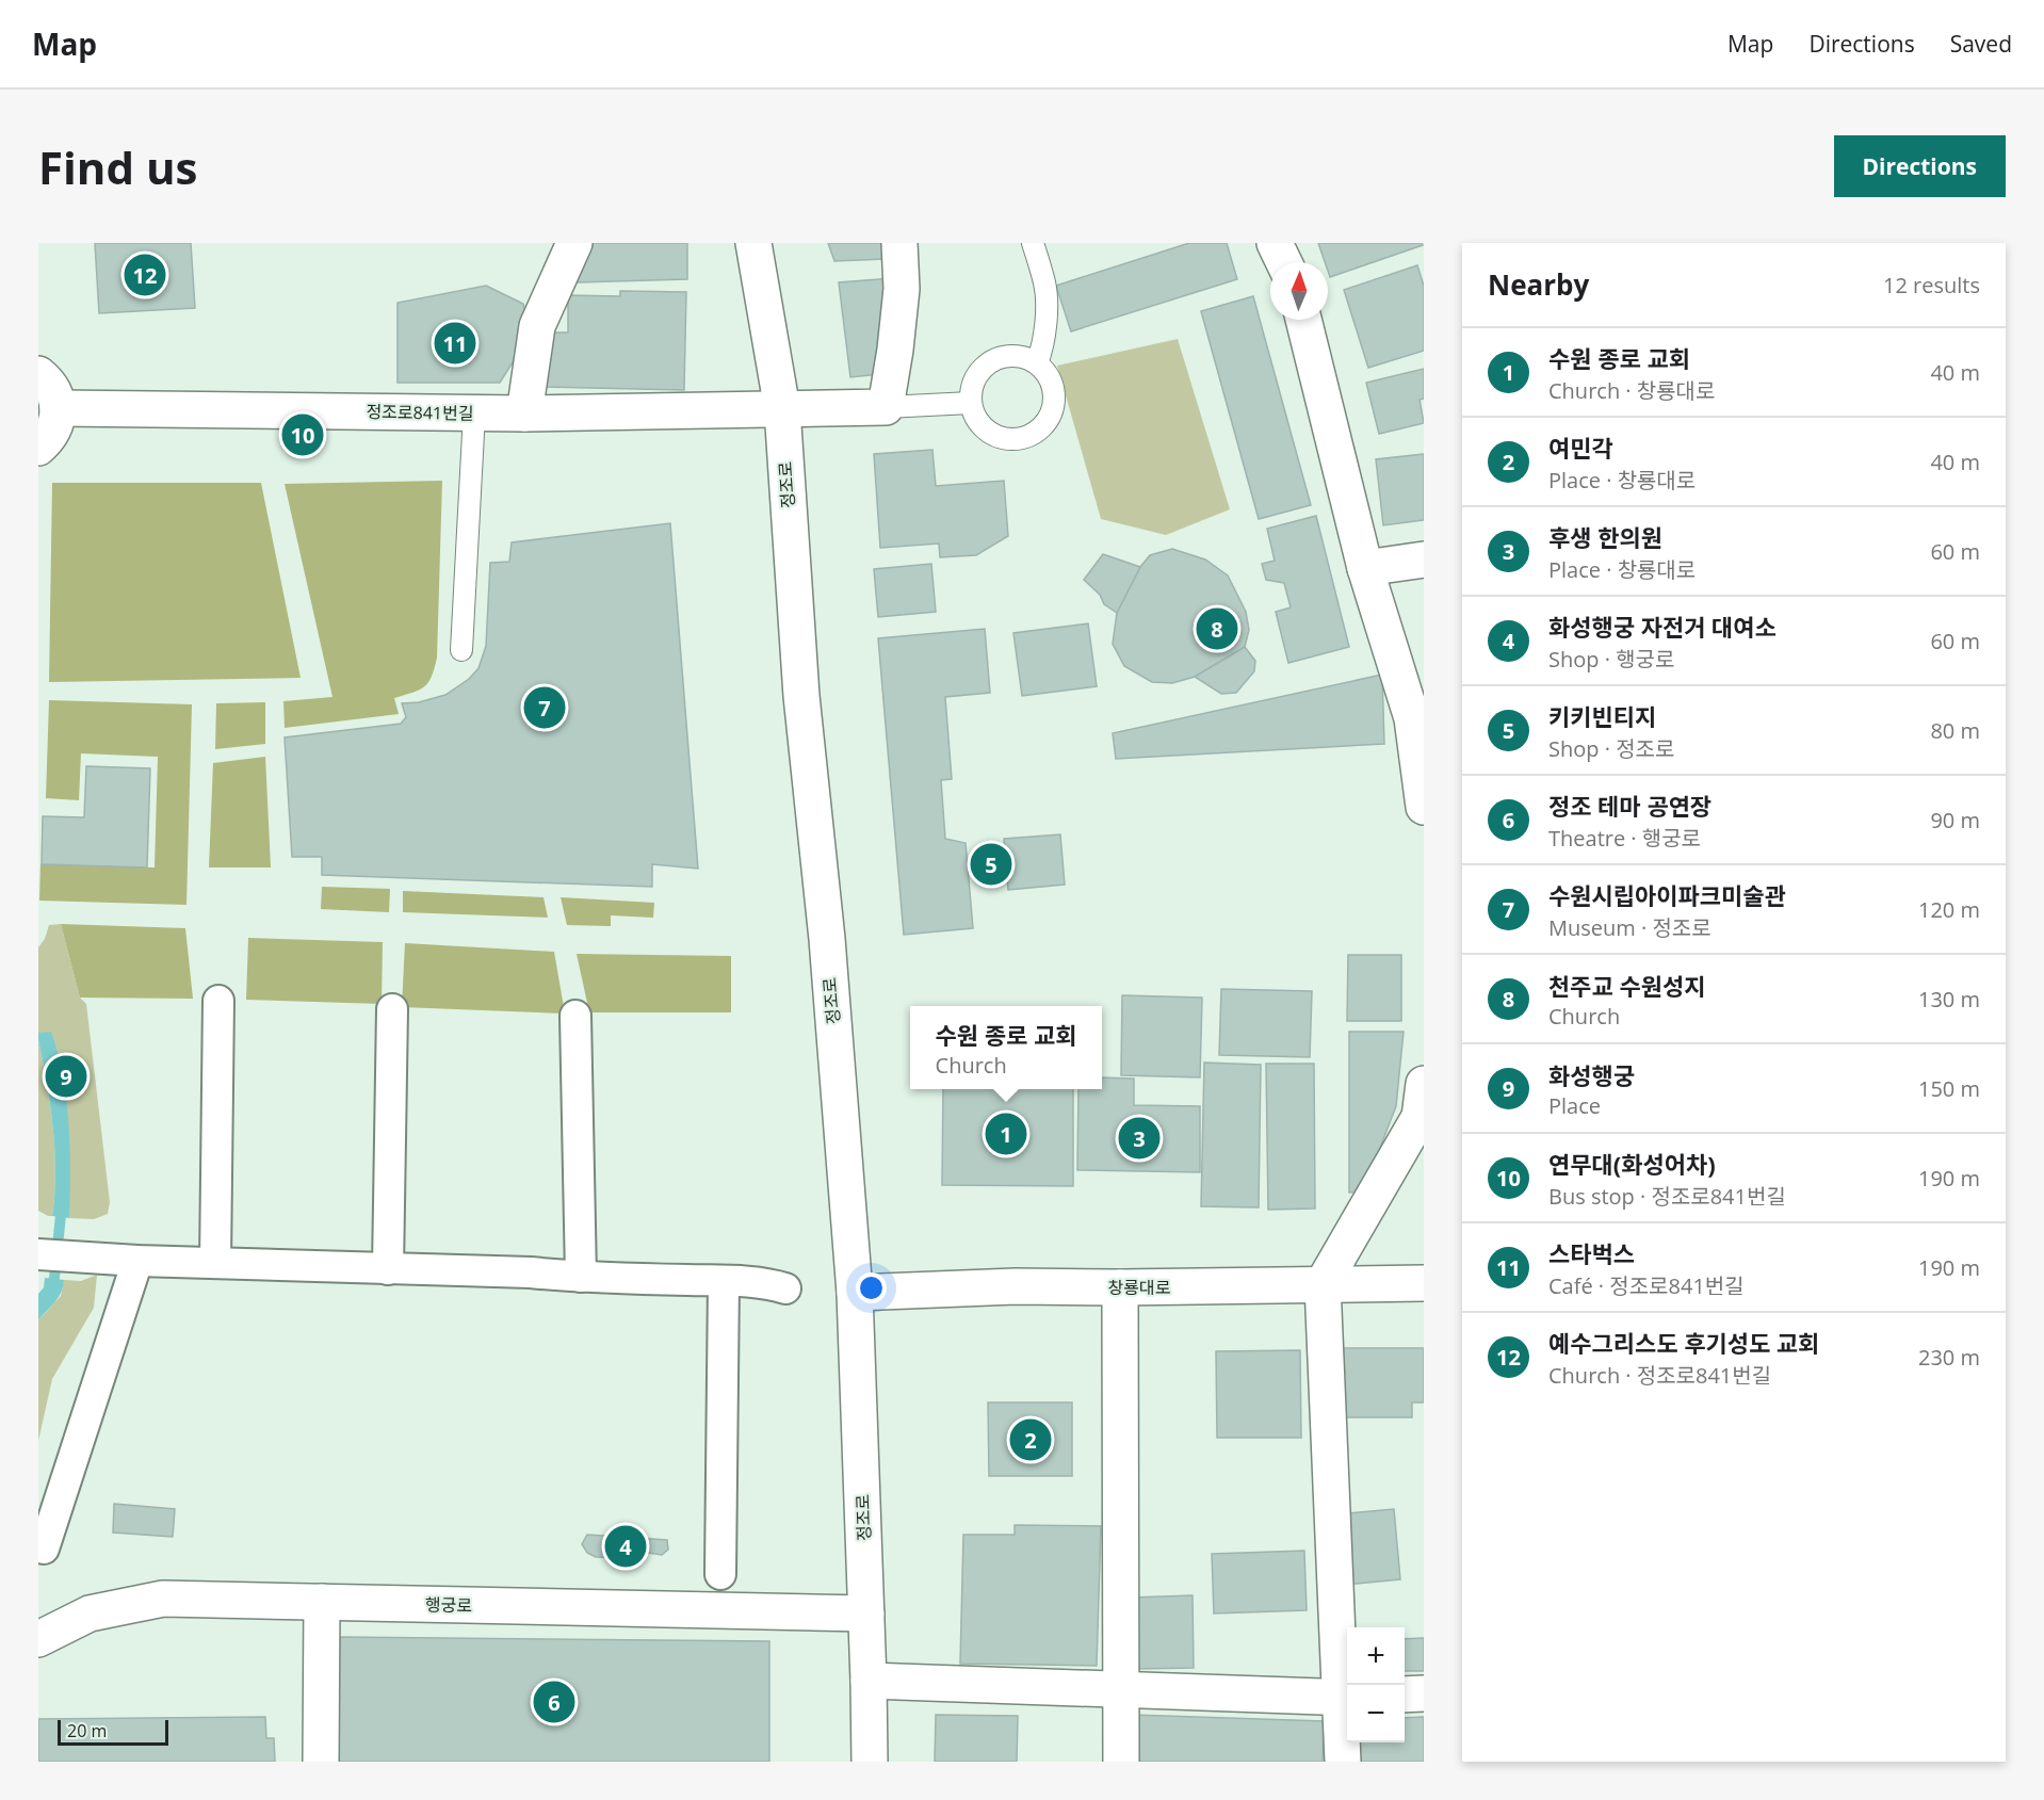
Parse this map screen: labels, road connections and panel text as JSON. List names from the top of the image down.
{
  "streets": {
    "street": [
      "정조로841번길",
      "정조로",
      "창룡대로",
      "행궁로"
    ]
  },
  "crossings": [
    ["정조로841번길", "정조로"],
    ["정조로", "창룡대로"],
    ["정조로", "행궁로"]
  ],
  "scale_bar": "20 m",
  "north": "top",
  "page": {
    "header": "Map",
    "nav": ["Map", "Directions", "Saved"],
    "buttons": "Directions",
    "title": "Find us",
    "heading": ["Nearby", "12 results"],
    "pins": [
      "12",
      "11",
      "10",
      "8",
      "7",
      "5",
      "9",
      "1",
      "3",
      "2",
      "4",
      "6"
    ],
    "list": [
      {
        "mark": "1",
        "name": "수원 종로 교회",
        "note": "Church · 창룡대로",
        "value": "40 m"
      },
      {
        "mark": "2",
        "name": "여민각",
        "note": "Place · 창룡대로",
        "value": "40 m"
      },
      {
        "mark": "3",
        "name": "후생 한의원",
        "note": "Place · 창룡대로",
        "value": "60 m"
      },
      {
        "mark": "4",
        "name": "화성행궁 자전거 대여소",
        "note": "Shop · 행궁로",
        "value": "60 m"
      },
      {
        "mark": "5",
        "name": "키키빈티지",
        "note": "Shop · 정조로",
        "value": "80 m"
      },
      {
        "mark": "6",
        "name": "정조 테마 공연장",
        "note": "Theatre · 행궁로",
        "value": "90 m"
      },
      {
        "mark": "7",
        "name": "수원시립아이파크미술관",
        "note": "Museum · 정조로",
        "value": "120 m"
      },
      {
        "mark": "8",
        "name": "천주교 수원성지",
        "note": "Church",
        "value": "130 m"
      },
      {
        "mark": "9",
        "name": "화성행궁",
        "note": "Place",
        "value": "150 m"
      },
      {
        "mark": "10",
        "name": "연무대(화성어차)",
        "note": "Bus stop · 정조로841번길",
        "value": "190 m"
      },
      {
        "mark": "11",
        "name": "스타벅스",
        "note": "Café · 정조로841번길",
        "value": "190 m"
      },
      {
        "mark": "12",
        "name": "예수그리스도 후기성도 교회",
        "note": "Church · 정조로841번길",
        "value": "230 m"
      }
    ],
    "popup": ["수원 종로 교회", "Church"],
    "map_buttons": ["+", "−"],
    "scale": "20 m"
  }
}
